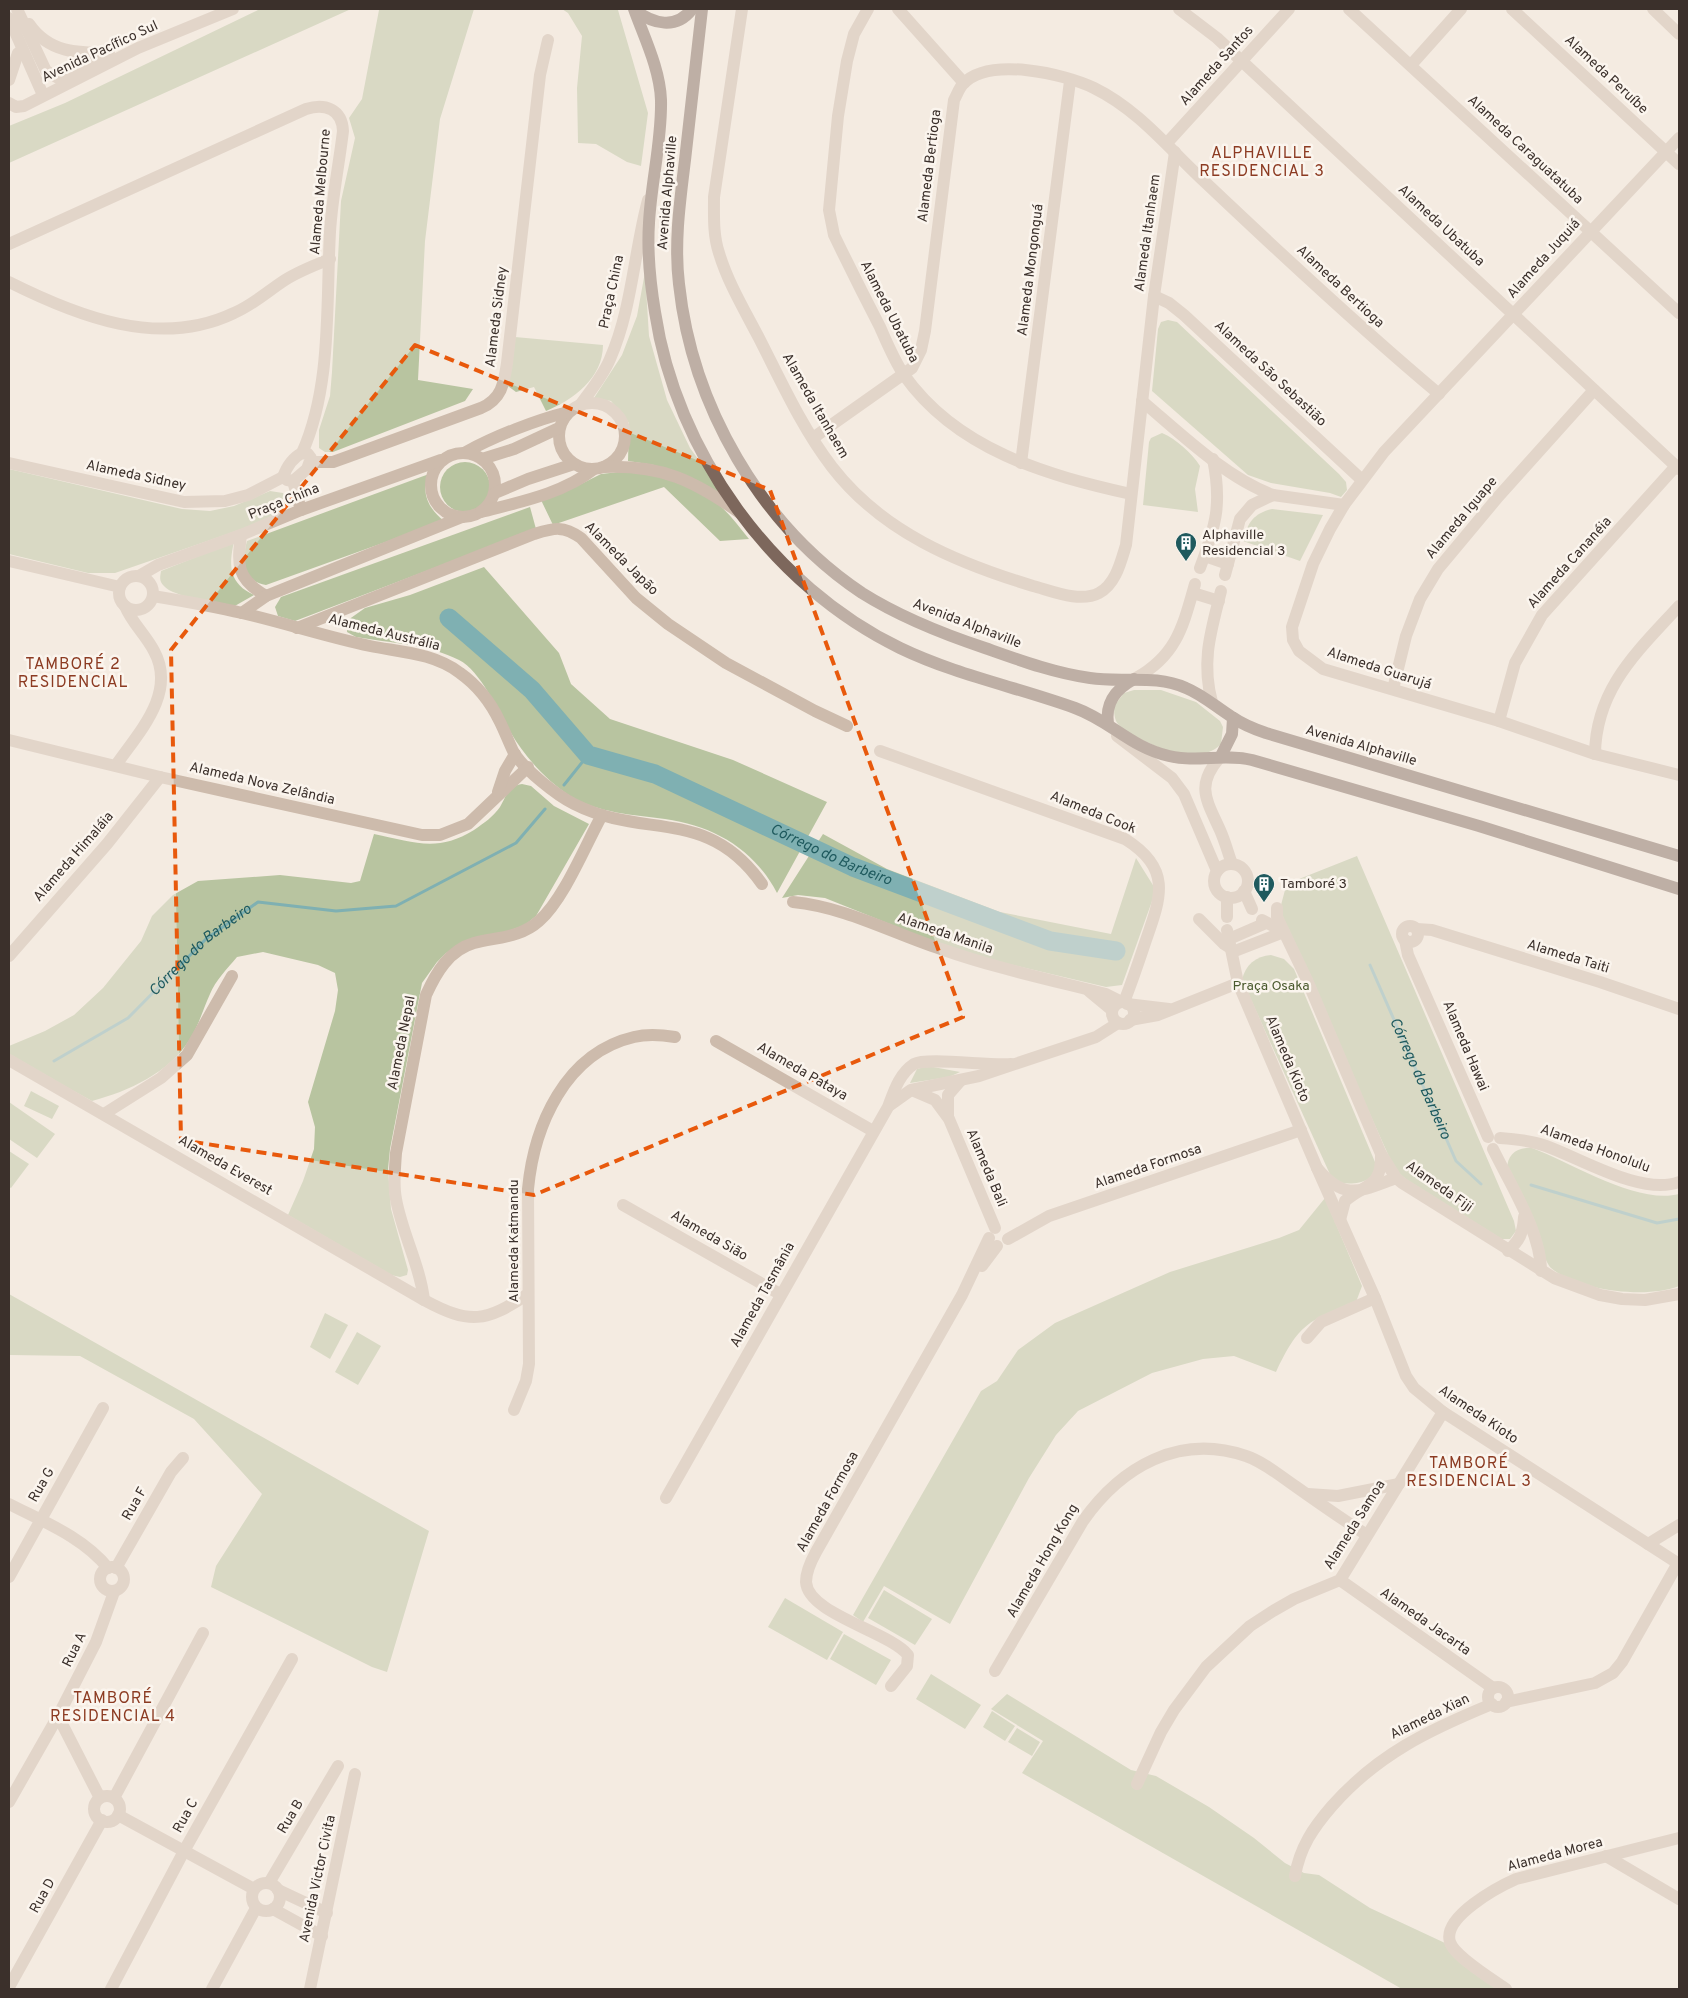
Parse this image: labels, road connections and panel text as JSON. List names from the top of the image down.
{
  "streets": {
    "main road": ["Avenida Alphaville"],
    "street": [
      "Avenida Pacífico Sul",
      "Alameda Santos",
      "Alameda Peruíbe",
      "Alameda Caraguatatuba",
      "Alameda Bertioga",
      "Alameda Melbourne",
      "Alameda Ubatuba",
      "Alameda Itanhaem",
      "Alameda Juquiá",
      "Alameda Mongonguá",
      "Praça China",
      "Alameda Sidney",
      "Alameda São Sebastião",
      "Alameda Iguape",
      "Alameda Japão",
      "Alameda Cananéia",
      "Alameda Austrália",
      "Alameda Guarujá",
      "Alameda Nova Zelândia",
      "Alameda Cook",
      "Alameda Himaláia",
      "Alameda Manila",
      "Alameda Taiti",
      "Alameda Nepal",
      "Alameda Hawai",
      "Alameda Kioto",
      "Alameda Pataya",
      "Alameda Honolulu",
      "Alameda Everest",
      "Alameda Formosa",
      "Alameda Bali",
      "Alameda Fiji",
      "Alameda Sião",
      "Alameda Katmandu",
      "Alameda Tasmânia",
      "Rua G",
      "Rua F",
      "Alameda Samoa",
      "Alameda Hong Kong",
      "Alameda Jacarta",
      "Rua A",
      "Alameda Xian",
      "Rua C",
      "Rua B",
      "Alameda Morea",
      "Avenida Victor Civita",
      "Rua D"
    ]
  },
  "crossings": [
    ["Alameda Santos", "Alameda Bertioga"],
    ["Alameda Santos", "Alameda Ubatuba"],
    ["Alameda Santos", "Alameda Itanhaem"],
    ["Alameda Peruíbe", "Alameda Juquiá"],
    ["Alameda Caraguatatuba", "Alameda Juquiá"],
    ["Alameda Bertioga", "Alameda Ubatuba"],
    ["Alameda Bertioga", "Alameda Itanhaem"],
    ["Alameda Bertioga", "Alameda Mongonguá"],
    ["Alameda Bertioga", "Alameda Guarujá"],
    ["Alameda Melbourne", "Alameda Sidney"],
    ["Avenida Alphaville", "Praça China"],
    ["Alameda Ubatuba", "Alameda Itanhaem"],
    ["Alameda Ubatuba", "Alameda Juquiá"],
    ["Alameda Ubatuba", "Alameda Mongonguá"],
    ["Alameda Ubatuba", "Alameda Iguape"],
    ["Alameda Ubatuba", "Alameda Cananéia"],
    ["Alameda Ubatuba", "Alameda Guarujá"],
    ["Alameda Itanhaem", "Alameda São Sebastião"],
    ["Alameda Juquiá", "Alameda Guarujá"],
    ["Praça China", "Alameda Austrália"],
    ["Alameda São Sebastião", "Alameda Guarujá"],
    ["Alameda Iguape", "Alameda Guarujá"],
    ["Alameda Japão", "Alameda Austrália"],
    ["Alameda Cananéia", "Alameda Guarujá"],
    ["Alameda Austrália", "Alameda Nova Zelândia"],
    ["Alameda Austrália", "Alameda Nepal"],
    ["Alameda Nova Zelândia", "Alameda Himaláia"],
    ["Alameda Cook", "Alameda Manila"],
    ["Alameda Cook", "Alameda Tasmânia"],
    ["Alameda Manila", "Alameda Tasmânia"],
    ["Alameda Taiti", "Alameda Hawai"],
    ["Alameda Nepal", "Alameda Everest"],
    ["Alameda Hawai", "Alameda Honolulu"],
    ["Alameda Kioto", "Alameda Formosa"],
    ["Alameda Kioto", "Alameda Samoa"],
    ["Alameda Pataya", "Alameda Tasmânia"],
    ["Alameda Everest", "Alameda Katmandu"],
    ["Alameda Formosa", "Alameda Bali"],
    ["Alameda Sião", "Alameda Tasmânia"],
    ["Rua F", "Rua A"],
    ["Alameda Samoa", "Alameda Hong Kong"],
    ["Alameda Samoa", "Alameda Jacarta"],
    ["Alameda Jacarta", "Alameda Xian"]
  ],
  "districts": [
    "ALPHAVILLE RESIDENCIAL 3",
    "TAMBORÉ 2 RESIDENCIAL",
    "TAMBORÉ RESIDENCIAL 3",
    "TAMBORÉ RESIDENCIAL 4"
  ],
  "water": ["Córrego do Barbeiro"],
  "parks": ["Praça Osaka"],
  "places": {
    "building": ["Alphaville Residencial 3", "Tamboré 3"]
  }
}
